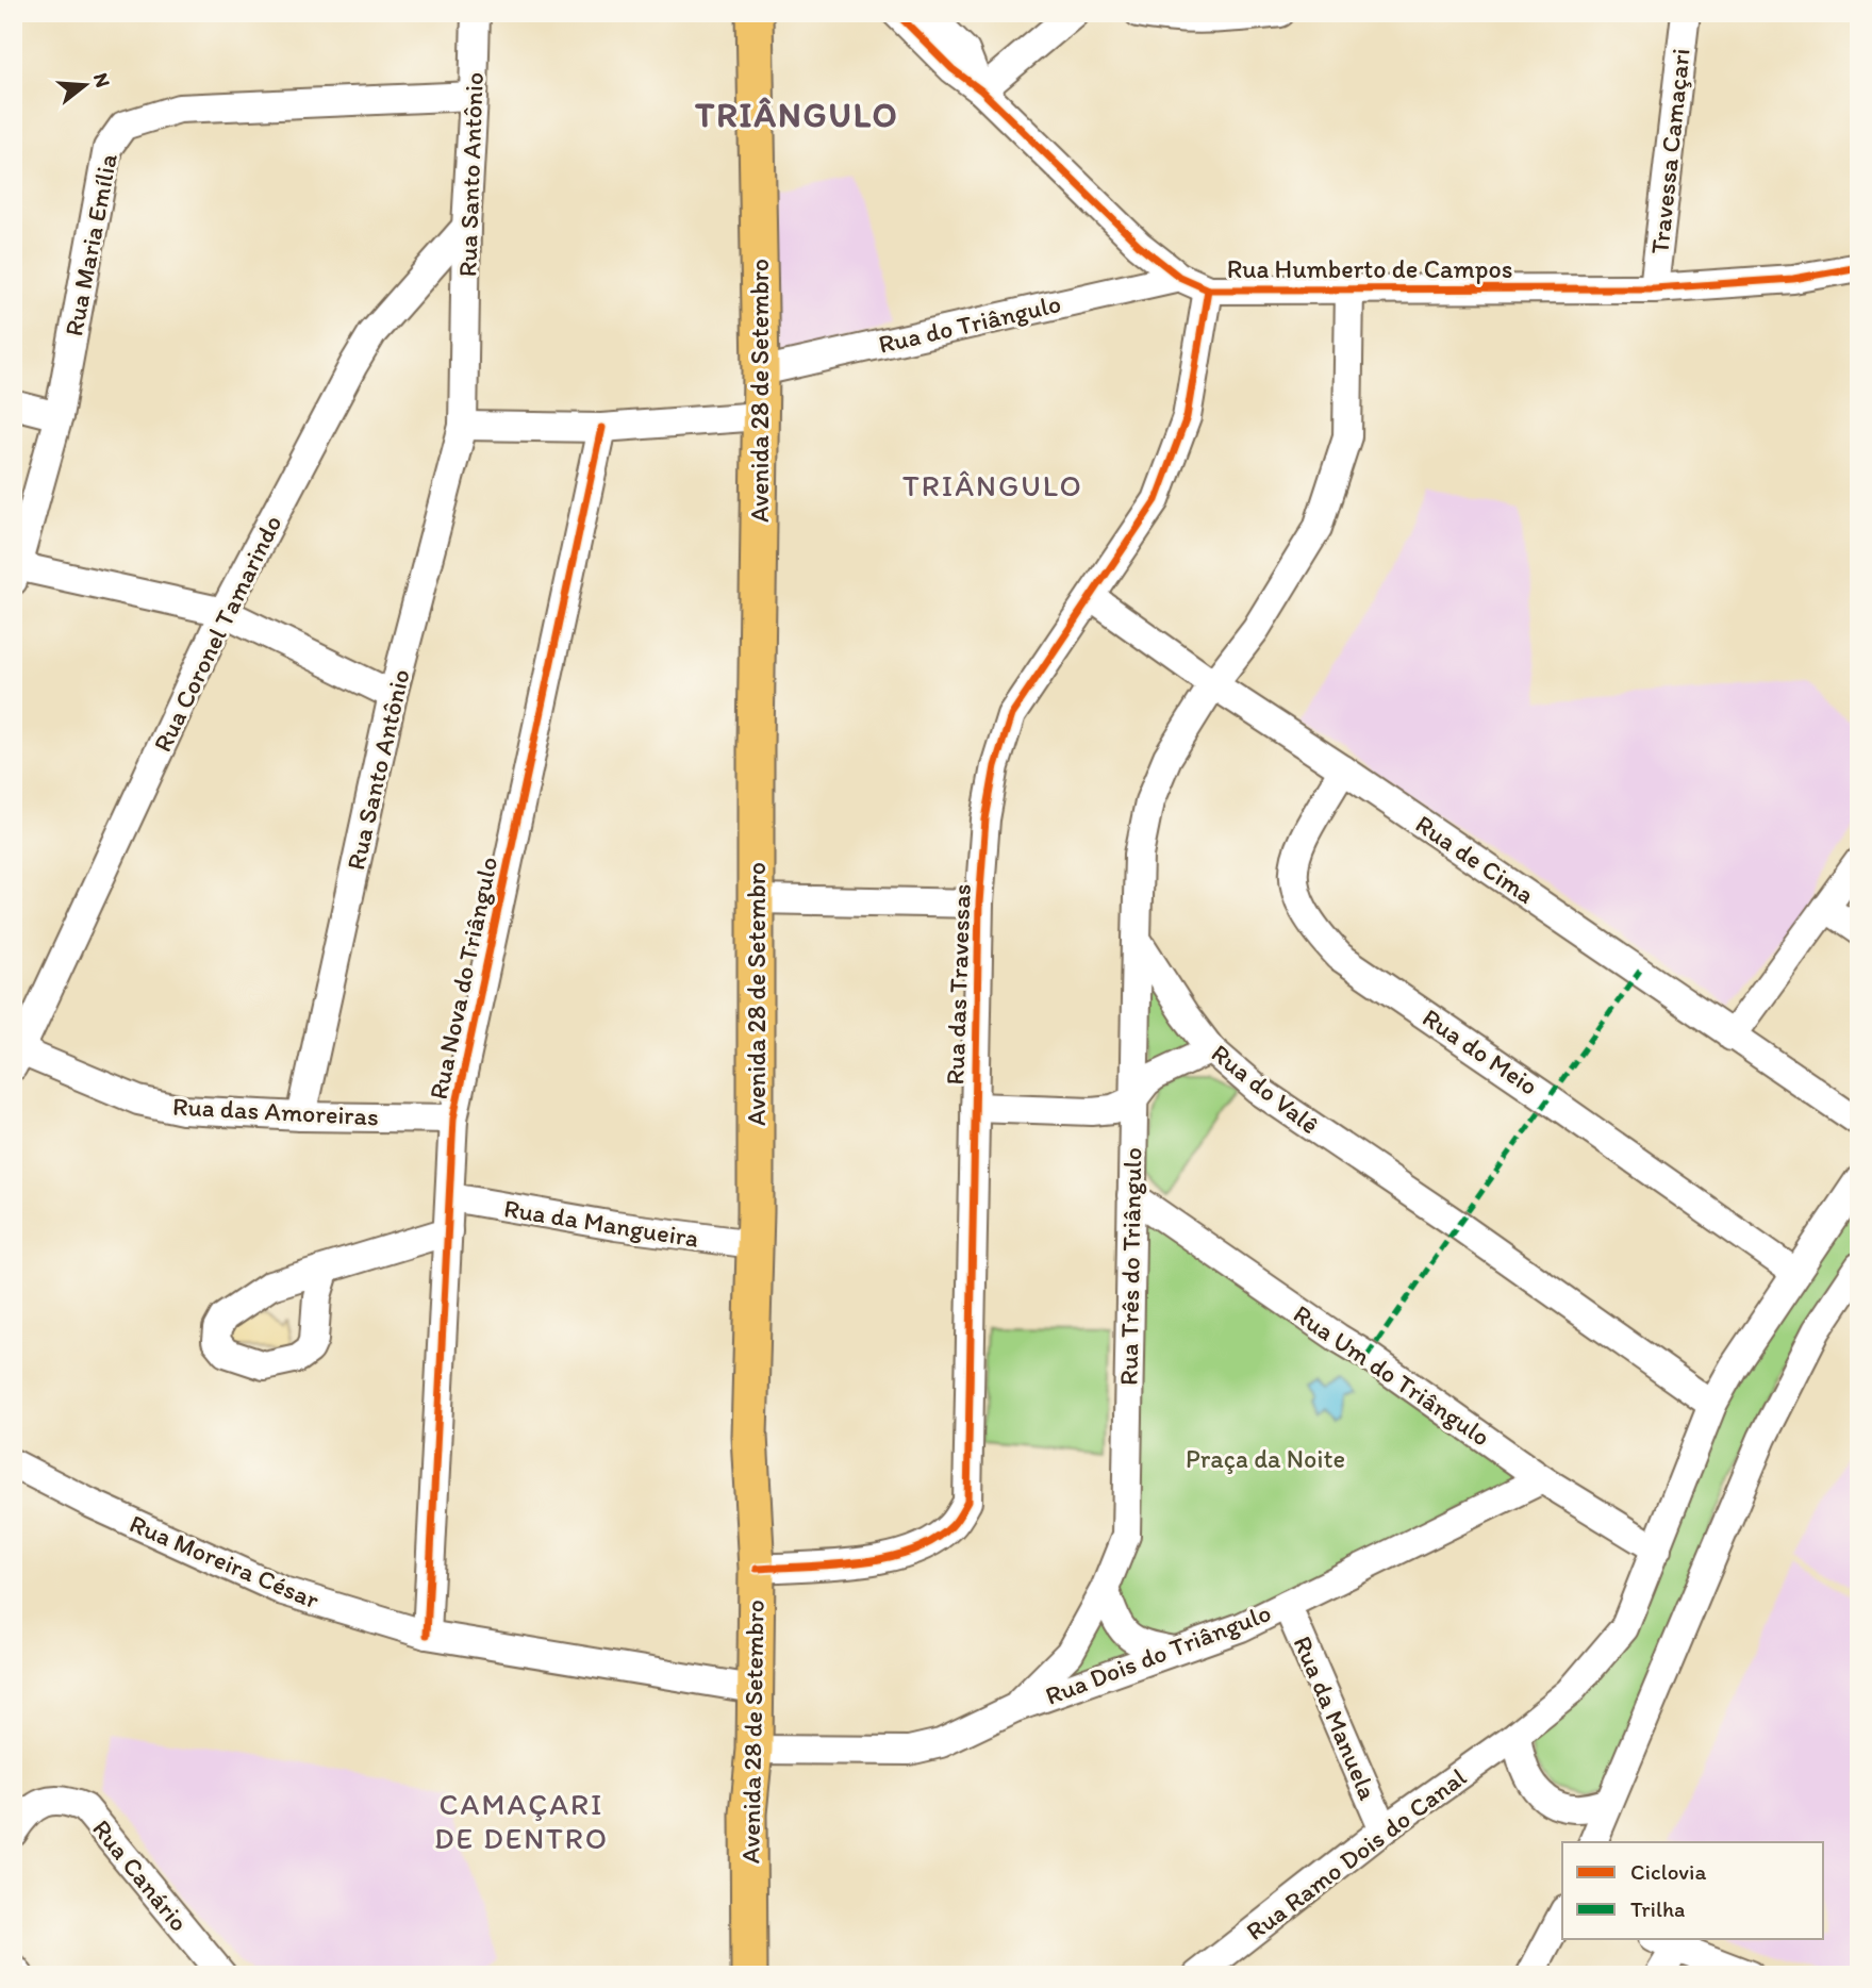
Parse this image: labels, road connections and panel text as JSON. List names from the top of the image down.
{
  "streets": {
    "main road": ["Avenida 28 de Setembro"],
    "street": [
      "Travessa Camaçari",
      "Rua Santo Antônio",
      "Rua Maria Emília",
      "Rua Humberto de Campos",
      "Rua do Triângulo",
      "Rua Coronel Tamarindo",
      "Rua de Cima",
      "Rua Nova do Triângulo",
      "Rua das Travessas",
      "Rua do Meio",
      "Rua do Valê",
      "Rua das Amoreiras",
      "Rua da Mangueira",
      "Rua Três do Triângulo",
      "Rua Um do Triângulo",
      "Rua Moreira César",
      "Rua Dois do Triângulo",
      "Rua da Manuela",
      "Rua Ramo Dois do Canal",
      "Rua Canário"
    ]
  },
  "crossings": [
    ["Travessa Camaçari", "Rua Humberto de Campos"],
    ["Rua Santo Antônio", "Rua Maria Emília"],
    ["Rua Santo Antônio", "Rua Coronel Tamarindo"],
    ["Rua Santo Antônio", "Rua das Amoreiras"],
    ["Rua Humberto de Campos", "Rua do Triângulo"],
    ["Rua Humberto de Campos", "Rua das Travessas"],
    ["Rua do Triângulo", "Avenida 28 de Setembro"],
    ["Avenida 28 de Setembro", "Rua das Travessas"],
    ["Avenida 28 de Setembro", "Rua da Mangueira"],
    ["Avenida 28 de Setembro", "Rua Moreira César"],
    ["Avenida 28 de Setembro", "Rua Dois do Triângulo"],
    ["Rua Coronel Tamarindo", "Rua das Amoreiras"],
    ["Rua de Cima", "Rua das Travessas"],
    ["Rua de Cima", "Rua do Meio"],
    ["Rua Nova do Triângulo", "Rua das Amoreiras"],
    ["Rua Nova do Triângulo", "Rua da Mangueira"],
    ["Rua Nova do Triângulo", "Rua Moreira César"],
    ["Rua do Meio", "Rua Ramo Dois do Canal"],
    ["Rua do Valê", "Rua Três do Triângulo"],
    ["Rua do Valê", "Rua Ramo Dois do Canal"],
    ["Rua Três do Triângulo", "Rua Um do Triângulo"],
    ["Rua Três do Triângulo", "Rua Dois do Triângulo"],
    ["Rua Um do Triângulo", "Rua Dois do Triângulo"],
    ["Rua Um do Triângulo", "Rua Ramo Dois do Canal"],
    ["Rua Dois do Triângulo", "Rua da Manuela"],
    ["Rua da Manuela", "Rua Ramo Dois do Canal"]
  ],
  "districts": ["TRIÂNGULO", "TRIÂNGULO", "CAMAÇARI DE DENTRO"],
  "parks": ["Praça da Noite"],
  "legend": ["Ciclovia", "Trilha"],
  "north": "right"
}
